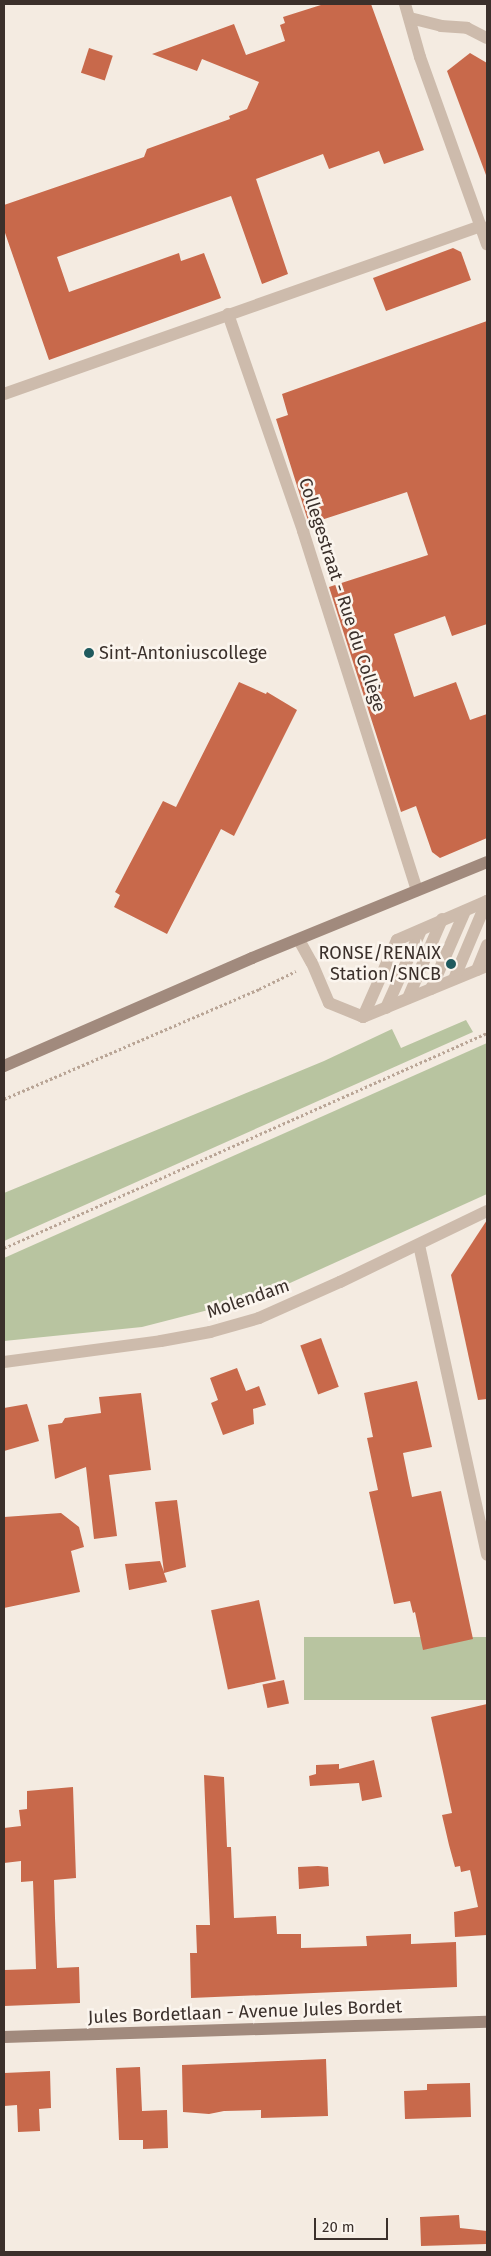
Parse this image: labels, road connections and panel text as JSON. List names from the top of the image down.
{
  "streets": {
    "street": ["Collegestraat - Rue du Collège", "Molendam", "Jules Bordetlaan - Avenue Jules Bordet"]
  },
  "places": ["Sint-Antoniuscollege", "RONSE/RENAIX Station/SNCB"],
  "scale_bar": "20 m"
}
